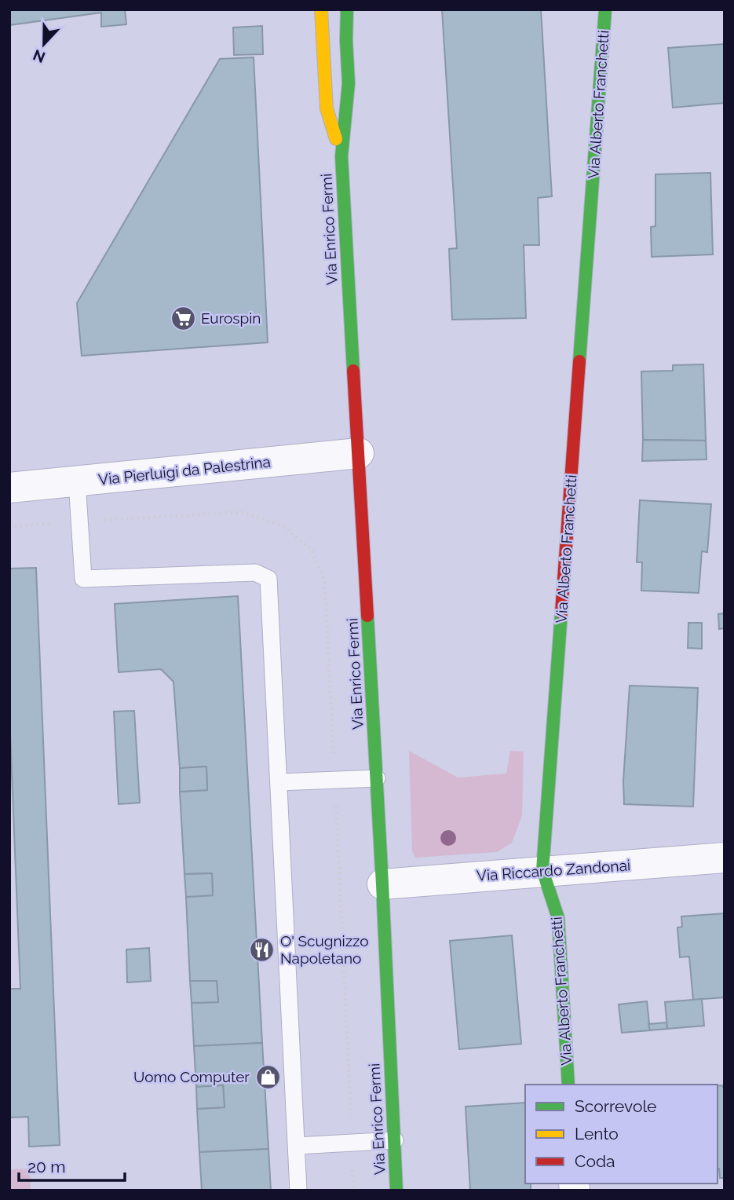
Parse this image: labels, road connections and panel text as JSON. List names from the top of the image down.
{
  "streets": {
    "street": [
      "Via Alberto Franchetti",
      "Via Enrico Fermi",
      "Via Pierluigi da Palestrina",
      "Via Riccardo Zandonai"
    ]
  },
  "crossings": [
    ["Via Alberto Franchetti", "Via Riccardo Zandonai"],
    ["Via Enrico Fermi", "Via Pierluigi da Palestrina"],
    ["Via Enrico Fermi", "Via Riccardo Zandonai"]
  ],
  "places": {
    "supermarket": ["Eurospin"],
    "restaurant": ["O' Scugnizzo Napoletano"],
    "shop": ["Uomo Computer"]
  },
  "legend": ["Scorrevole", "Lento", "Coda"],
  "scale_bar": "20 m",
  "north": "bottom"
}
